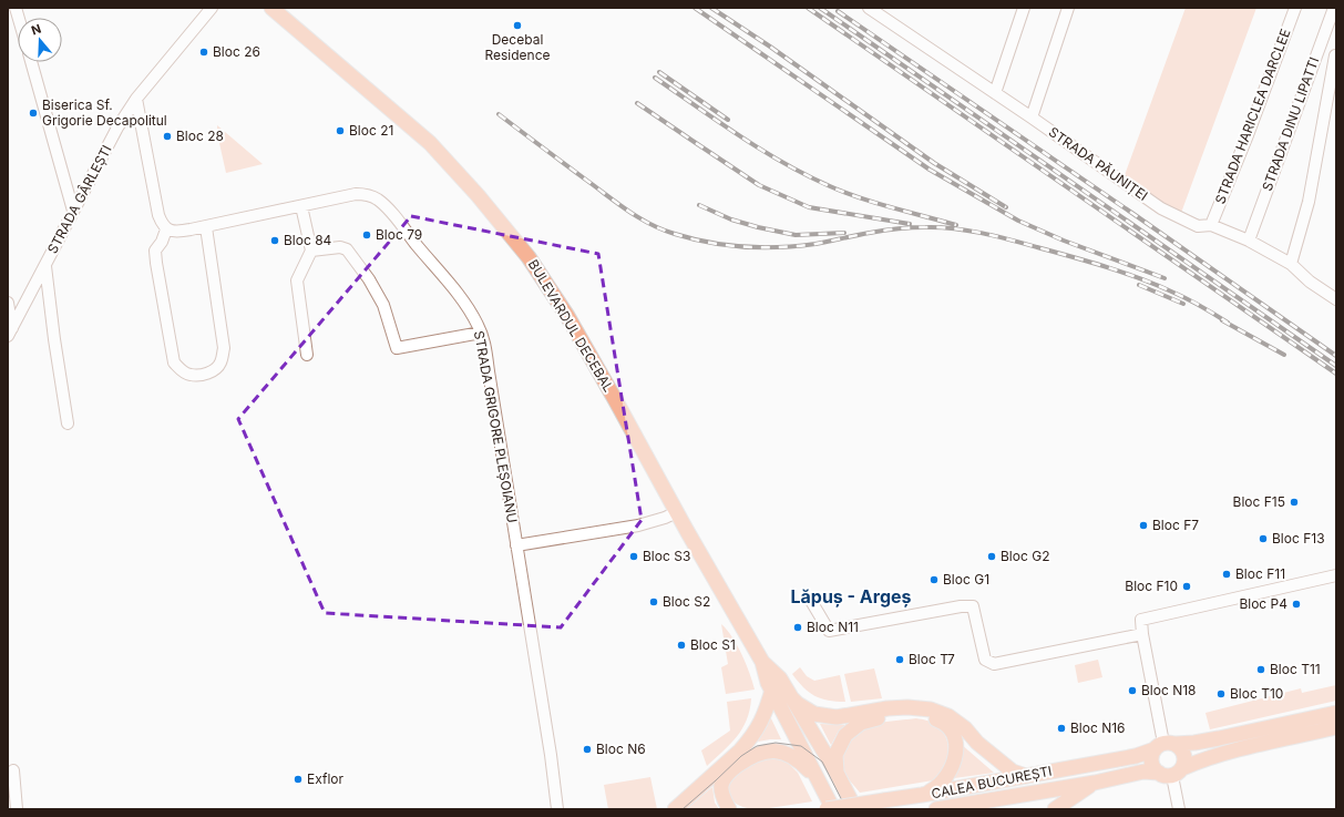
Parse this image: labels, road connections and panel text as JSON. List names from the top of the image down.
{
  "streets": {
    "main road": ["BULEVARDUL DECEBAL", "CALEA BUCUREȘTI"],
    "street": [
      "STRADA HARICLEA DARCLEE",
      "STRADA DINU LIPATTI",
      "STRADA PĂUNIȚEI",
      "STRADA GÂRLEȘTI",
      "STRADA GRIGORE PLEȘOIANU"
    ]
  },
  "crossings": [
    ["STRADA HARICLEA DARCLEE", "STRADA PĂUNIȚEI"],
    ["STRADA DINU LIPATTI", "STRADA PĂUNIȚEI"]
  ],
  "districts": ["Lăpuș - Argeș"],
  "places": [
    "Decebal Residence",
    "Bloc 26",
    "Biserica Sf. Grigorie Decapolitul",
    "Bloc 21",
    "Bloc 28",
    "Bloc 79",
    "Bloc 84",
    "Bloc F15",
    "Bloc F7",
    "Bloc F13",
    "Bloc S3",
    "Bloc G2",
    "Bloc F11",
    "Bloc G1",
    "Bloc F10",
    "Bloc S2",
    "Bloc P4",
    "Bloc N11",
    "Bloc S1",
    "Bloc T7",
    "Bloc T11",
    "Bloc N18",
    "Bloc T10",
    "Bloc N16",
    "Bloc N6",
    "Exflor"
  ],
  "north": "top"
}
